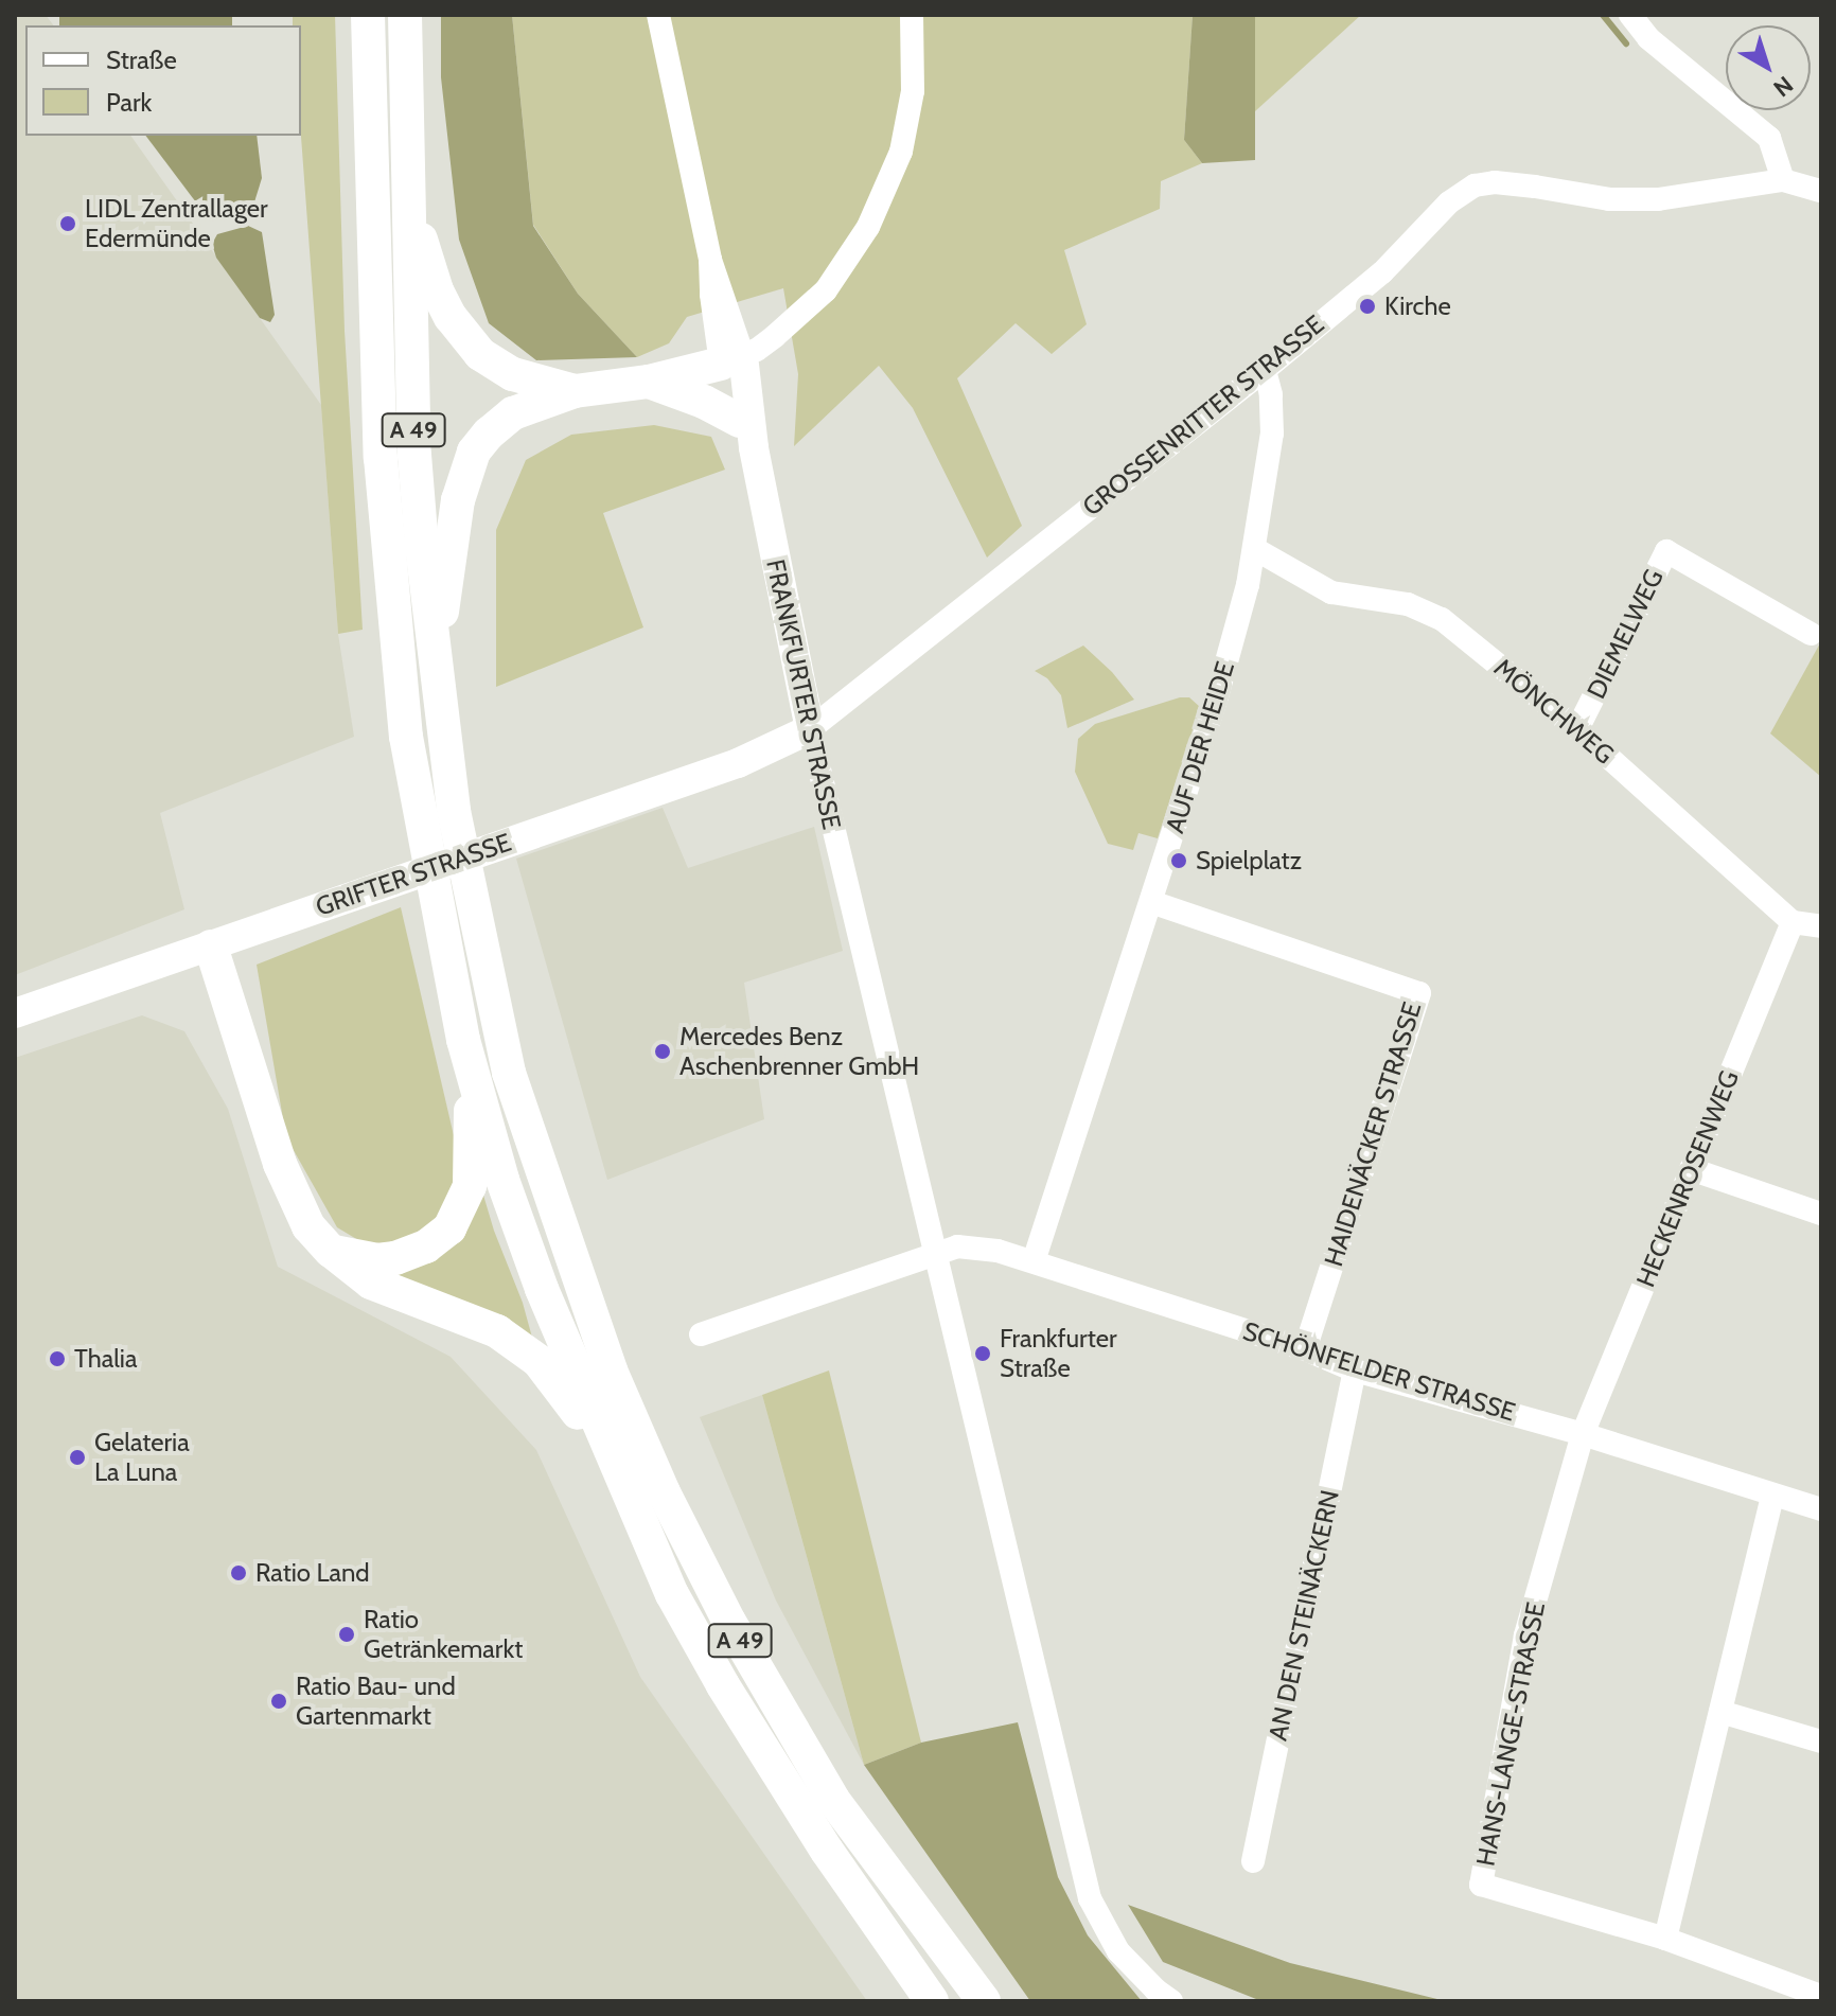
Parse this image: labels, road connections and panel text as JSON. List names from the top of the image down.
{
  "streets": {
    "highway": ["A 49"],
    "main road": ["FRANKFURTER STRASSE", "GRIFTER STRASSE"],
    "street": [
      "GROSSENRITTER STRASSE",
      "DIEMELWEG",
      "MÖNCHWEG",
      "AUF DER HEIDE",
      "HAIDENÄCKER STRASSE",
      "HECKENROSENWEG",
      "SCHÖNFELDER STRASSE",
      "AN DEN STEINÄCKERN",
      "HANS-LANGE-STRASSE"
    ]
  },
  "crossings": [
    ["GROSSENRITTER STRASSE", "FRANKFURTER STRASSE"],
    ["GROSSENRITTER STRASSE", "AUF DER HEIDE"],
    ["GROSSENRITTER STRASSE", "GRIFTER STRASSE"],
    ["DIEMELWEG", "MÖNCHWEG"],
    ["FRANKFURTER STRASSE", "GRIFTER STRASSE"],
    ["FRANKFURTER STRASSE", "SCHÖNFELDER STRASSE"],
    ["MÖNCHWEG", "AUF DER HEIDE"],
    ["MÖNCHWEG", "HECKENROSENWEG"],
    ["AUF DER HEIDE", "HAIDENÄCKER STRASSE"],
    ["AUF DER HEIDE", "SCHÖNFELDER STRASSE"],
    ["HAIDENÄCKER STRASSE", "SCHÖNFELDER STRASSE"],
    ["HECKENROSENWEG", "SCHÖNFELDER STRASSE"],
    ["HECKENROSENWEG", "HANS-LANGE-STRASSE"],
    ["SCHÖNFELDER STRASSE", "AN DEN STEINÄCKERN"],
    ["SCHÖNFELDER STRASSE", "HANS-LANGE-STRASSE"]
  ],
  "places": [
    "LIDL Zentrallager Edermünde",
    "Kirche",
    "Spielplatz",
    "Mercedes Benz Aschenbrenner GmbH",
    "Frankfurter Straße",
    "Thalia",
    "Gelateria La Luna",
    "Ratio Land",
    "Ratio Getränkemarkt",
    "Ratio Bau- und Gartenmarkt"
  ],
  "legend": ["Straße", "Park"],
  "north": "bottom right"
}
